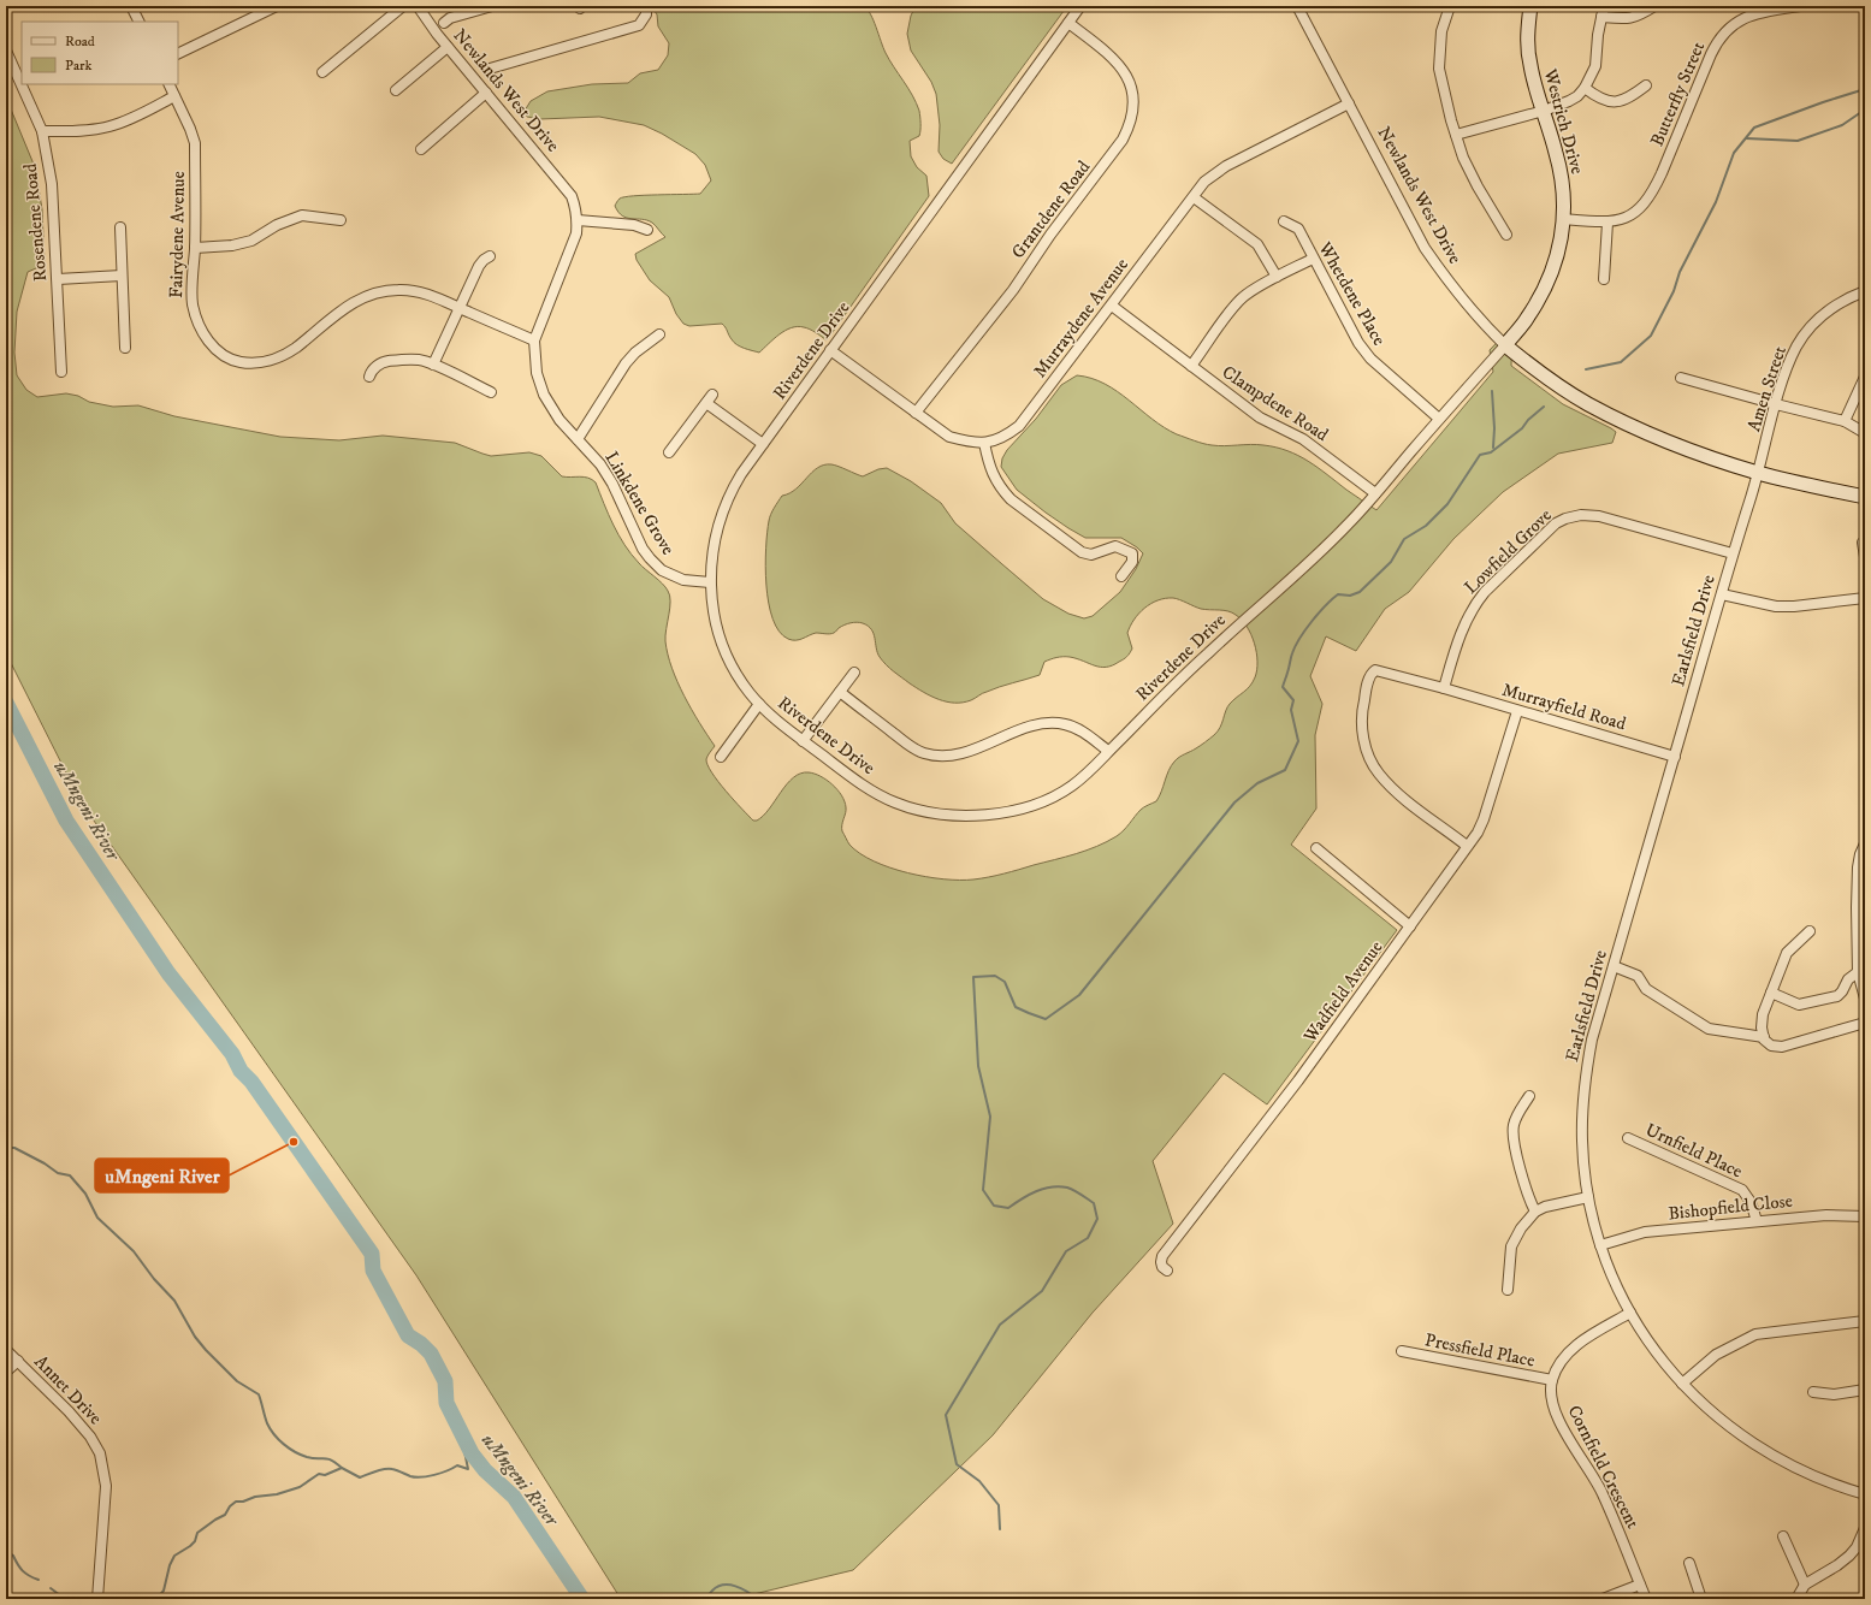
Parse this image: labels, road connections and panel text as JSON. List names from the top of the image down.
{
  "streets": {
    "street": [
      "Newlands West Drive",
      "Butterfly Street",
      "Westrich Drive",
      "Grantdene Road",
      "Rosendene Road",
      "Fairydene Avenue",
      "Whetdene Place",
      "Murraydene Avenue",
      "Riverdene Drive",
      "Amen Street",
      "Clampdene Road",
      "Linkdene Grove",
      "Lowfield Grove",
      "Earlsfield Drive",
      "Murrayfield Road",
      "Wadfield Avenue",
      "Urnfield Place",
      "Bishopfield Close",
      "Pressfield Place",
      "Annet Drive",
      "Cornfield Crescent"
    ]
  },
  "crossings": [
    ["Newlands West Drive", "Westrich Drive"],
    ["Newlands West Drive", "Murraydene Avenue"],
    ["Newlands West Drive", "Riverdene Drive"],
    ["Newlands West Drive", "Amen Street"],
    ["Newlands West Drive", "Linkdene Grove"],
    ["Newlands West Drive", "Earlsfield Drive"],
    ["Butterfly Street", "Westrich Drive"],
    ["Westrich Drive", "Riverdene Drive"],
    ["Grantdene Road", "Murraydene Avenue"],
    ["Grantdene Road", "Riverdene Drive"],
    ["Fairydene Avenue", "Linkdene Grove"],
    ["Whetdene Place", "Riverdene Drive"],
    ["Murraydene Avenue", "Riverdene Drive"],
    ["Murraydene Avenue", "Clampdene Road"],
    ["Riverdene Drive", "Clampdene Road"],
    ["Riverdene Drive", "Linkdene Grove"],
    ["Amen Street", "Earlsfield Drive"],
    ["Lowfield Grove", "Earlsfield Drive"],
    ["Lowfield Grove", "Murrayfield Road"],
    ["Earlsfield Drive", "Murrayfield Road"],
    ["Earlsfield Drive", "Bishopfield Close"],
    ["Murrayfield Road", "Wadfield Avenue"],
    ["Urnfield Place", "Bishopfield Close"],
    ["Pressfield Place", "Cornfield Crescent"]
  ],
  "water": ["uMngeni River"],
  "places": ["uMngeni River"],
  "legend": ["Road", "Park"]
}
